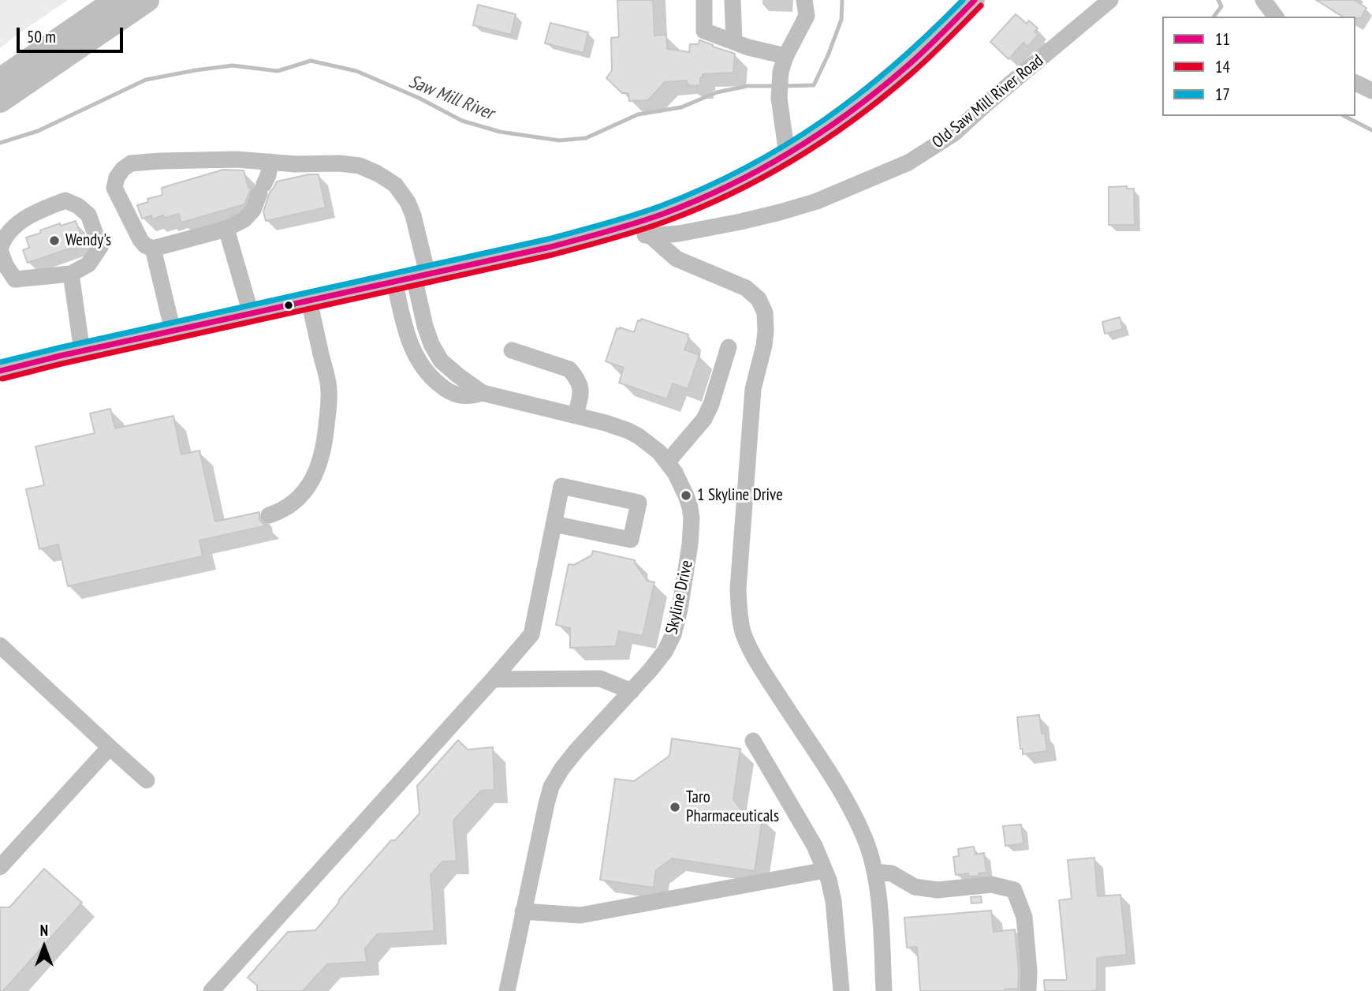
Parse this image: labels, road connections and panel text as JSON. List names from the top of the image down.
{
  "streets": {
    "street": ["Old Saw Mill River Road", "Skyline Drive"]
  },
  "water": ["Saw Mill River"],
  "places": ["Wendy's", "1 Skyline Drive", "Taro Pharmaceuticals"],
  "lines": ["transit line 11", "transit line 17", "transit line 14"],
  "legend": ["11", "14", "17"],
  "scale_bar": "50 m",
  "north": "top"
}
